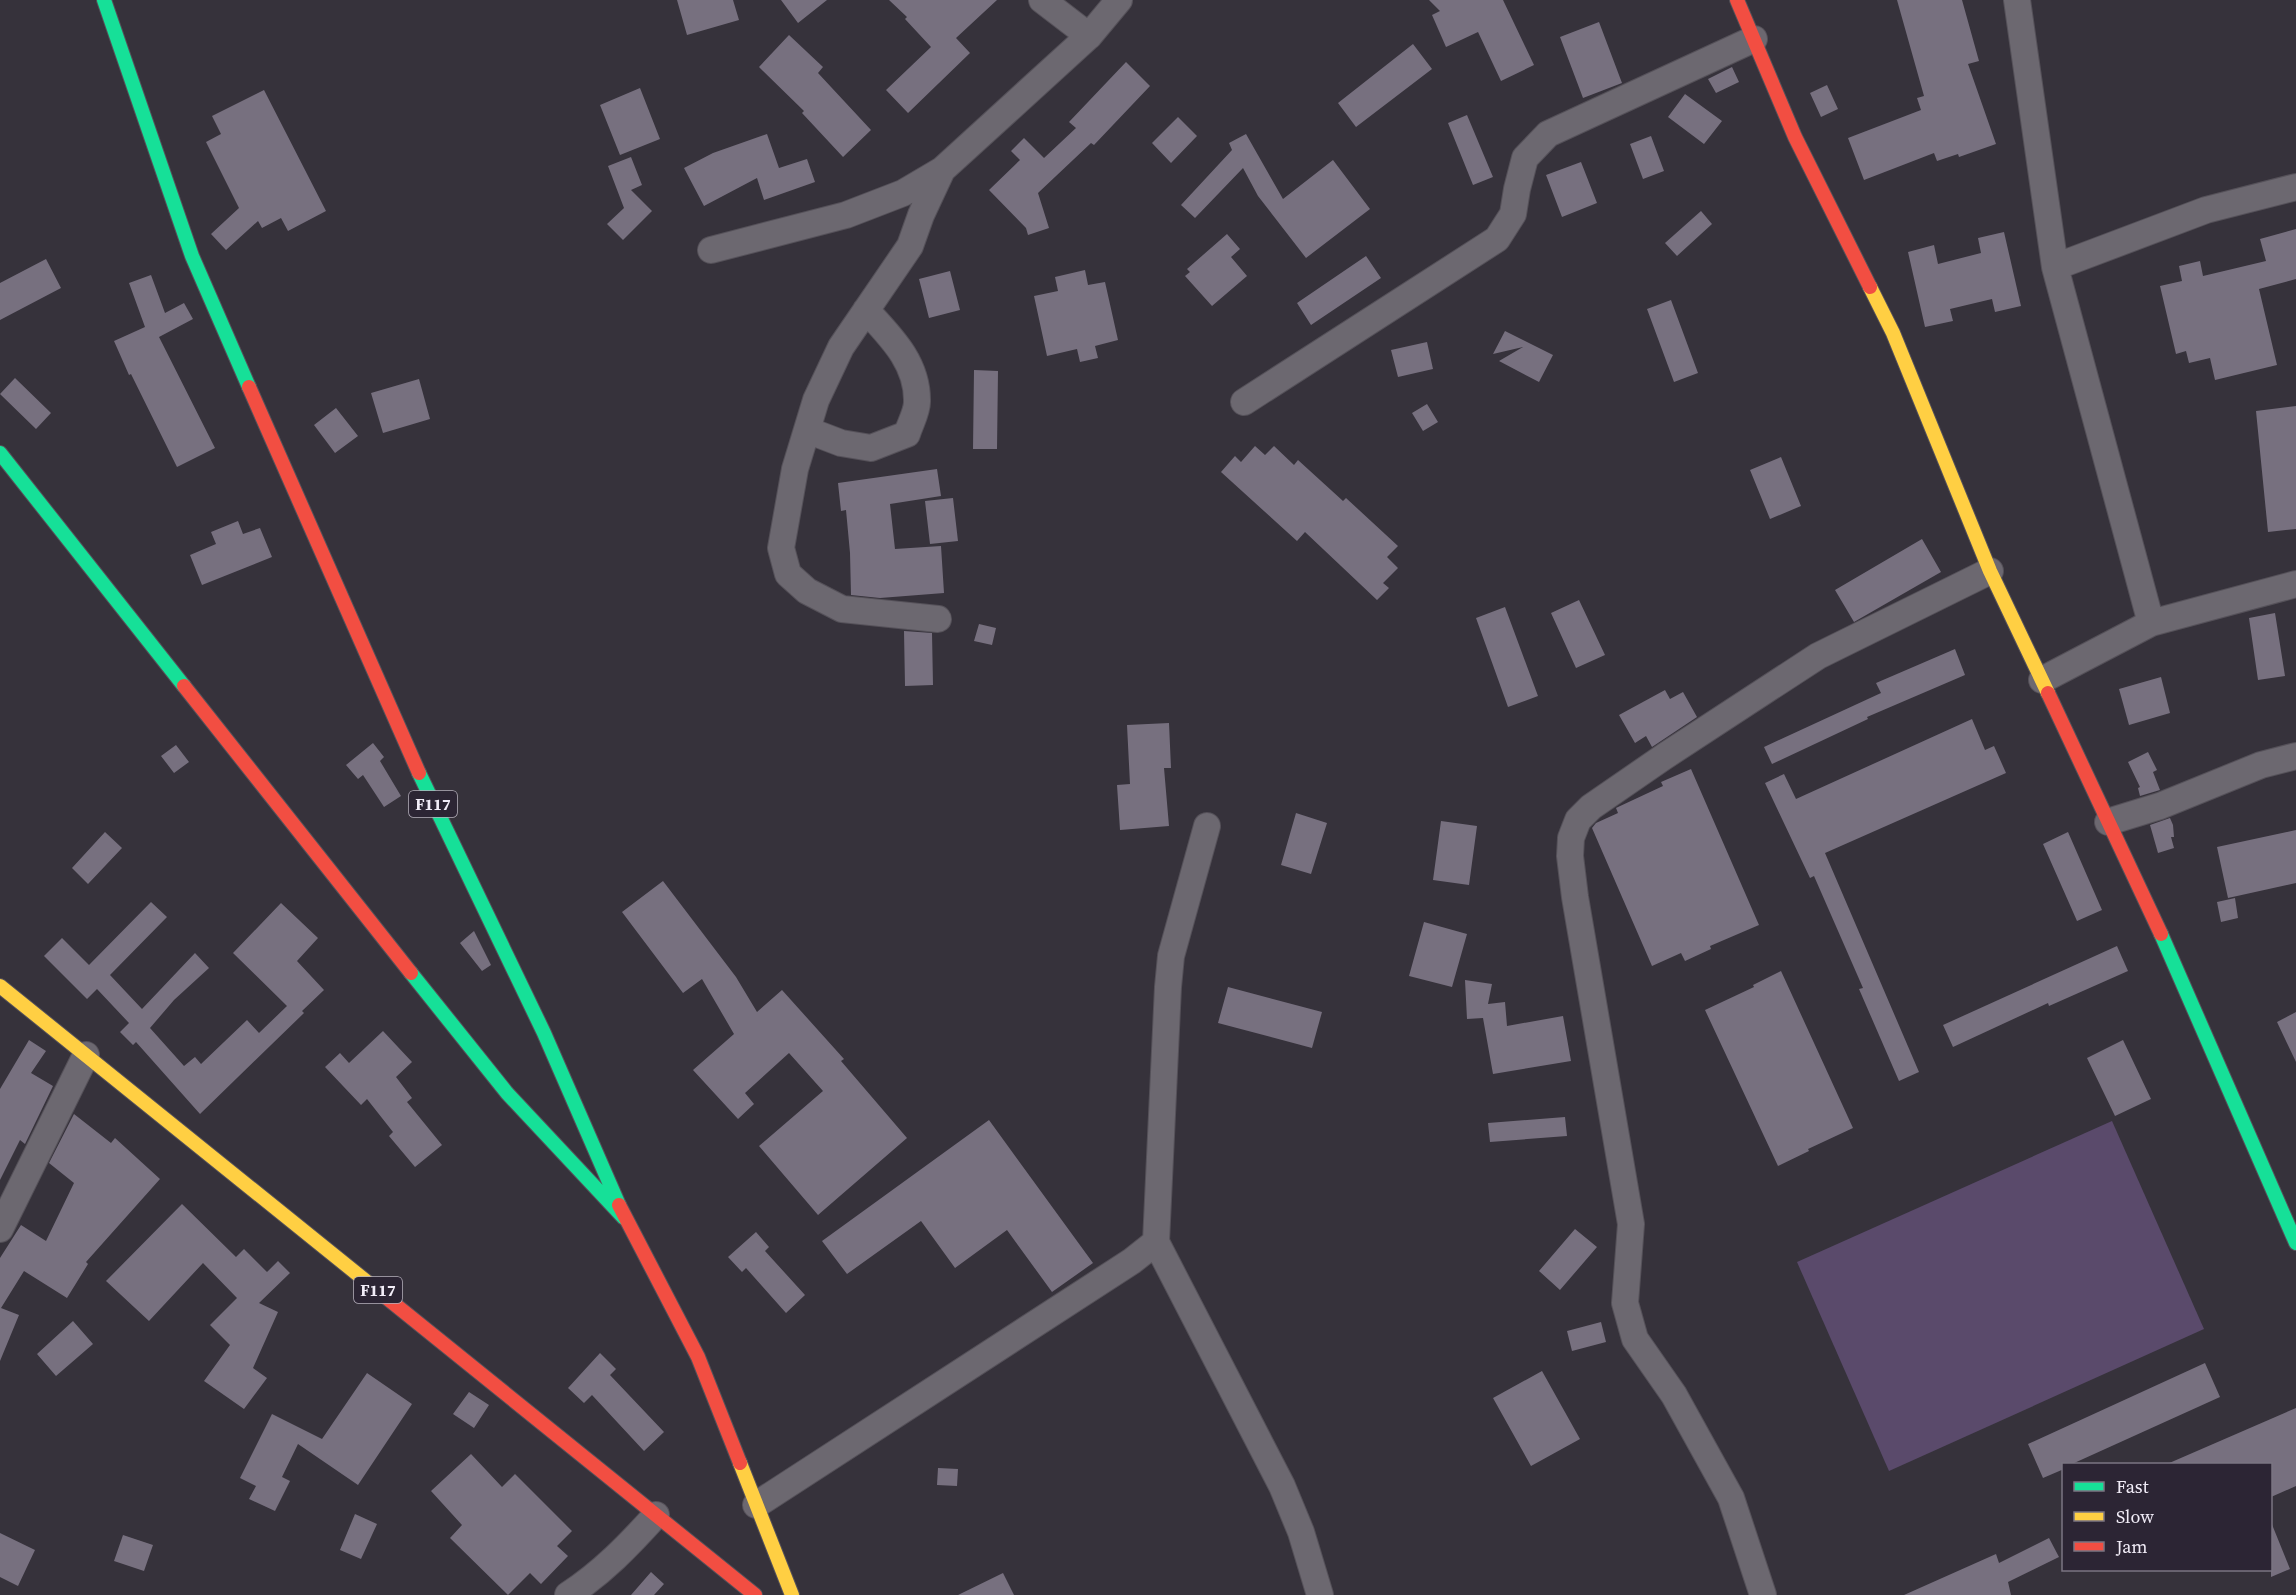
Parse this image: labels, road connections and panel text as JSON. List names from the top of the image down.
{
  "streets": {
    "main road": ["F117"]
  },
  "legend": ["Fast", "Slow", "Jam"]
}
